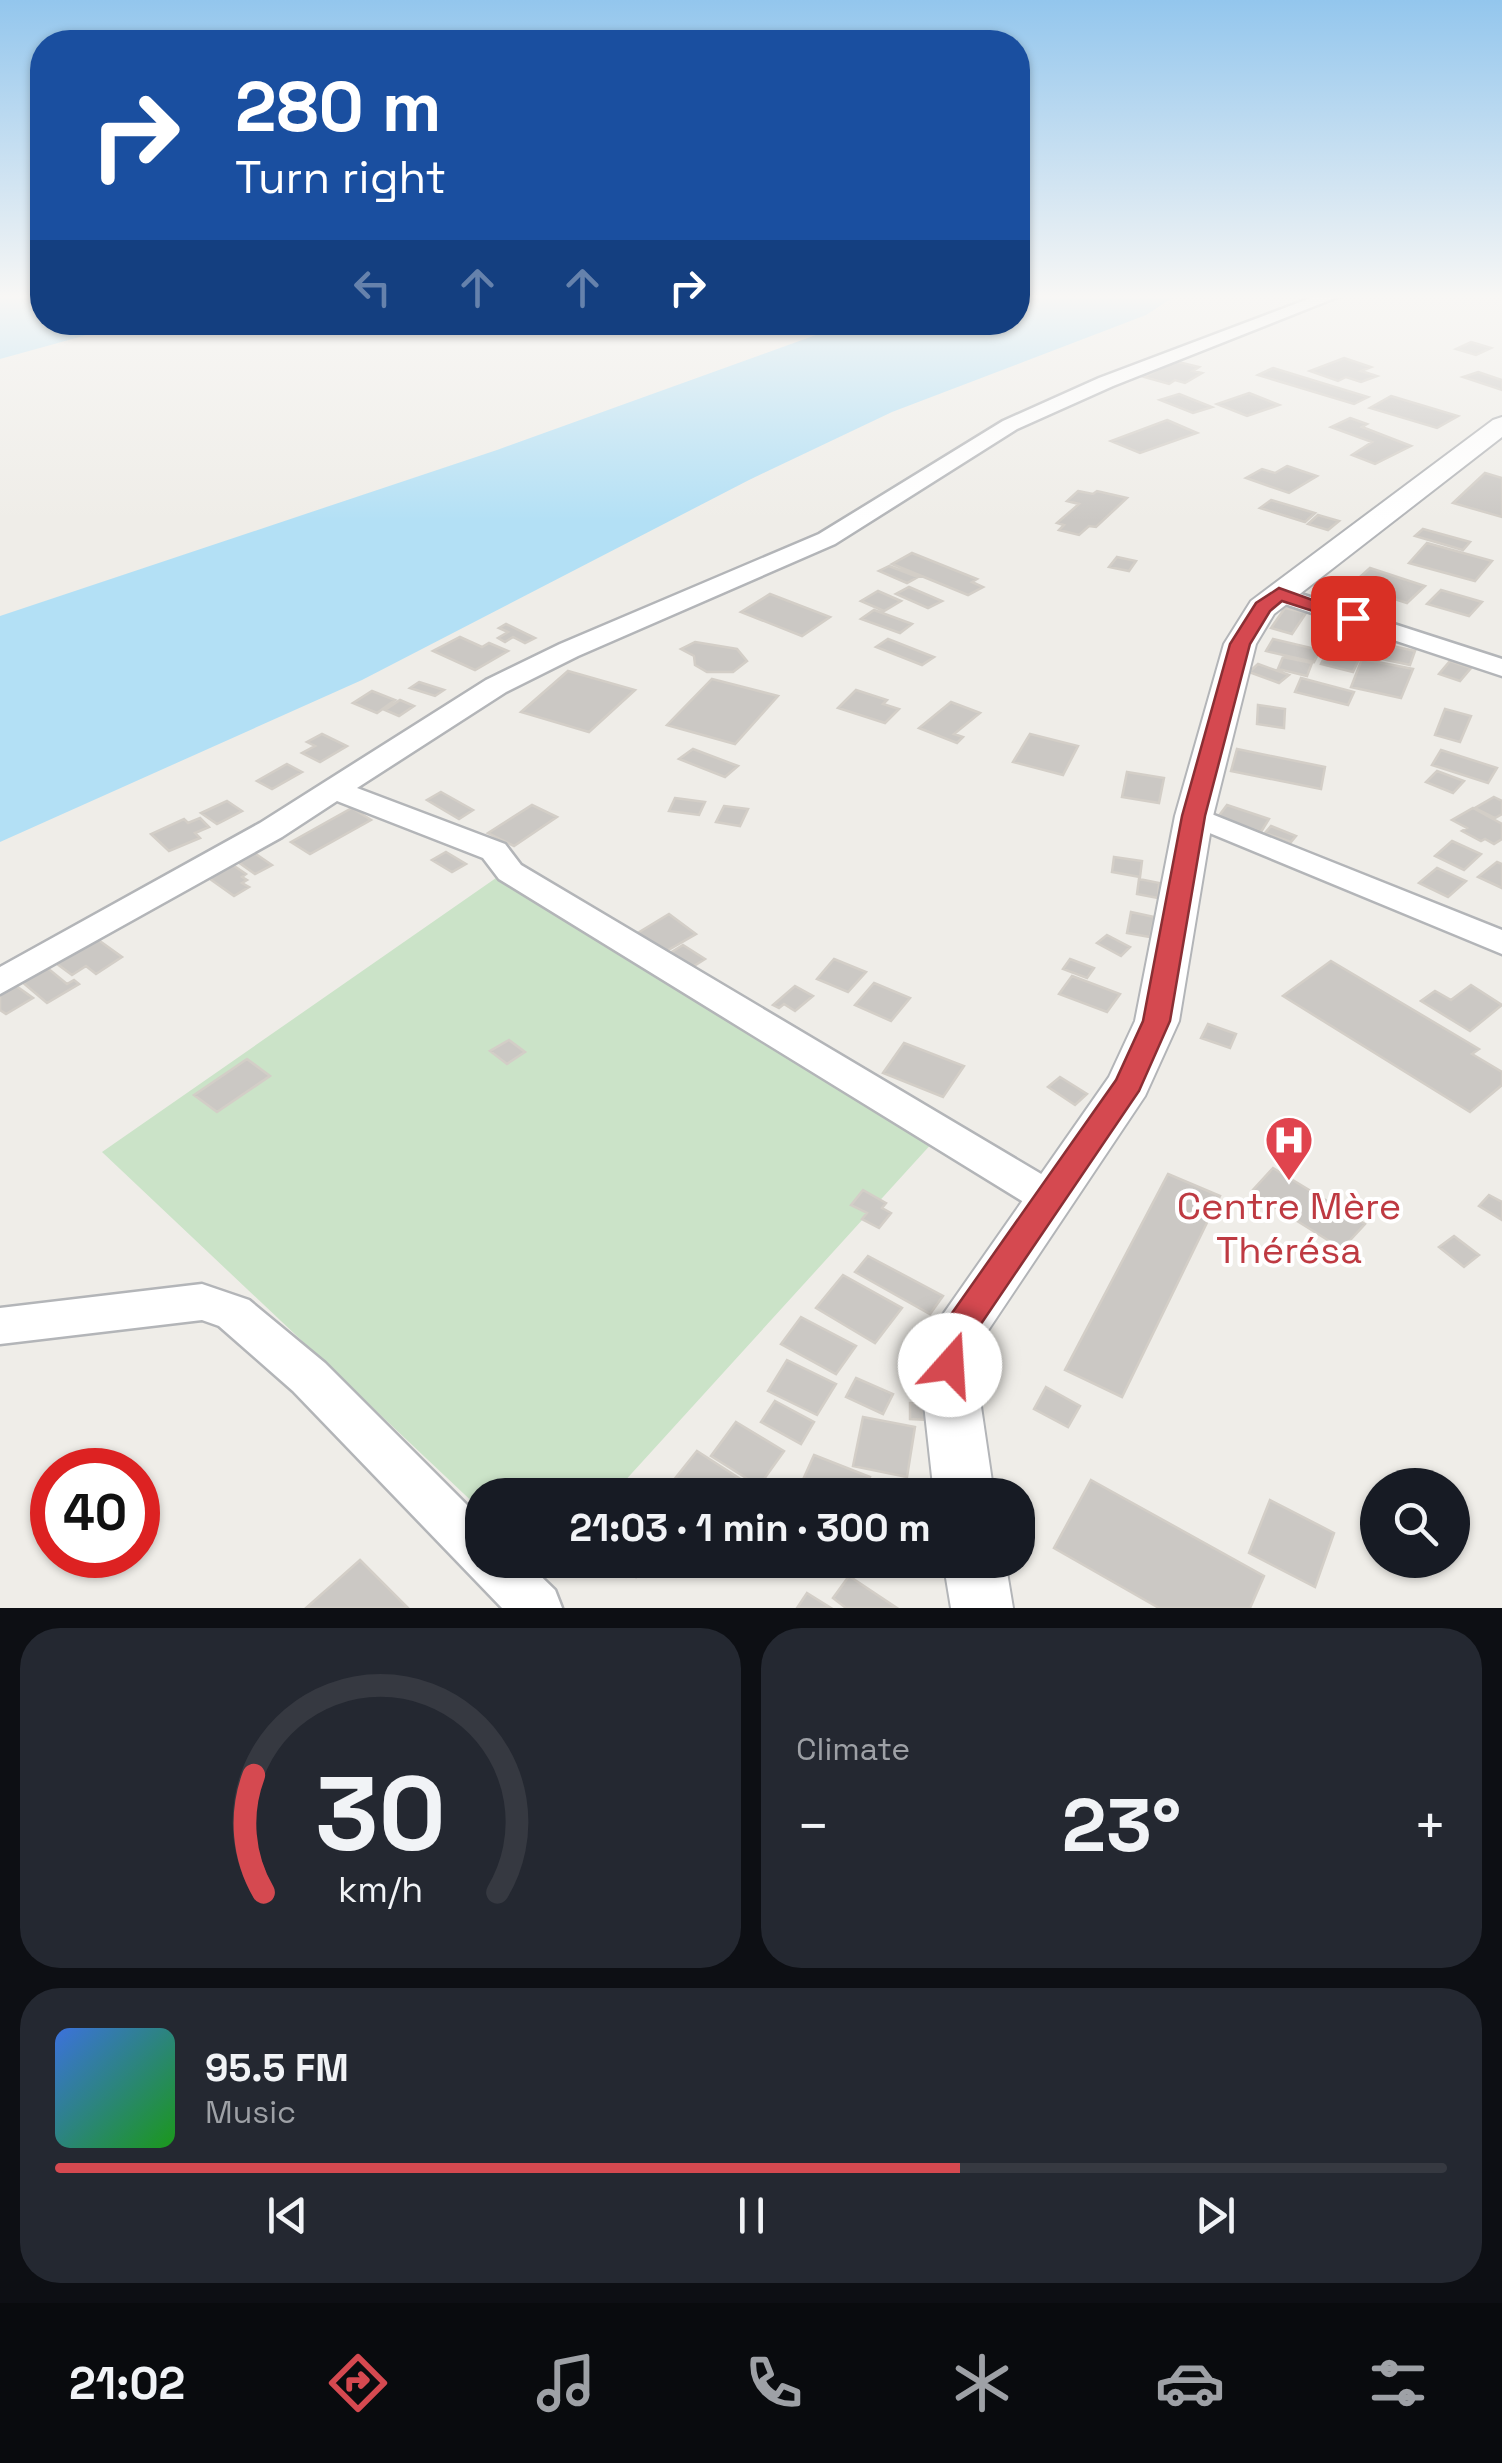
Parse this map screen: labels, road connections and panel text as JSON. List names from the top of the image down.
{
  "places": {
    "hospital": ["Centre Mère Thérésa"]
  },
  "page": {
    "turn": ["280 m", "Turn right"],
    "limit": "40",
    "trip": "21:03 · 1 min · 300 m",
    "tile": "Climate",
    "heat": ["−", "23°", "+"],
    "song": ["95.5 FM", "Music"],
    "tabs": "21:02",
    "gauge": ["30", "km/h"]
  }
}
